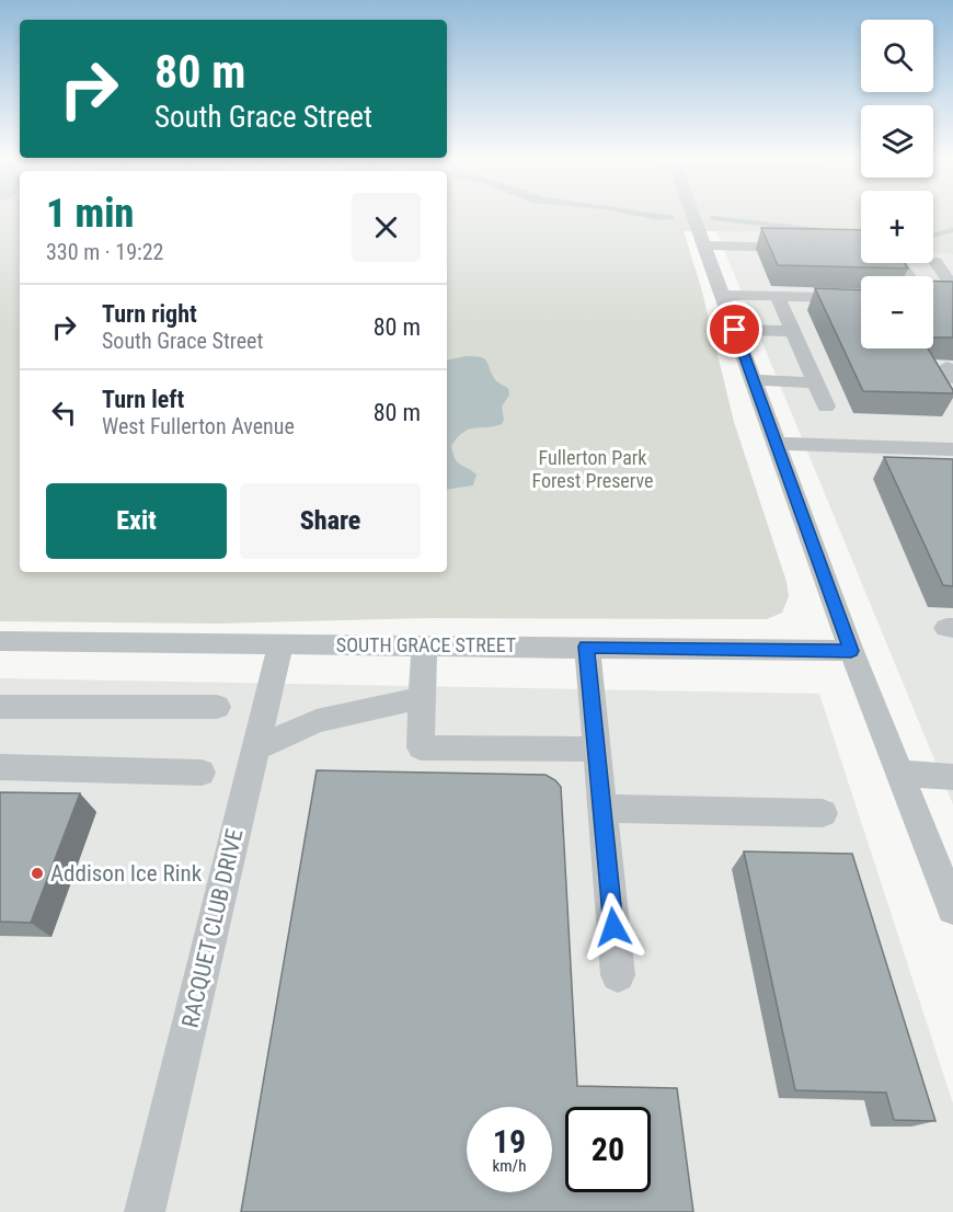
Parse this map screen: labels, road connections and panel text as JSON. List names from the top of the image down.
{
  "streets": {
    "street": ["SOUTH GRACE STREET", "RACQUET CLUB DRIVE"]
  },
  "crossings": [
    ["SOUTH GRACE STREET", "RACQUET CLUB DRIVE"]
  ],
  "parks": ["Fullerton Park Forest Preserve"],
  "places": ["Addison Ice Rink"],
  "page": {
    "map_buttons": ["+", "−"],
    "turn": ["80 m", "South Grace Street"],
    "heading": ["1 min", "330 m · 19:22"],
    "list": [
      {
        "name": "Turn right",
        "note": "South Grace Street",
        "value": "80 m"
      },
      {
        "name": "Turn left",
        "note": "West Fullerton Avenue",
        "value": "80 m"
      }
    ],
    "buttons": ["Exit", "Share"],
    "speed": "19 km/h",
    "limit": "20"
  }
}
